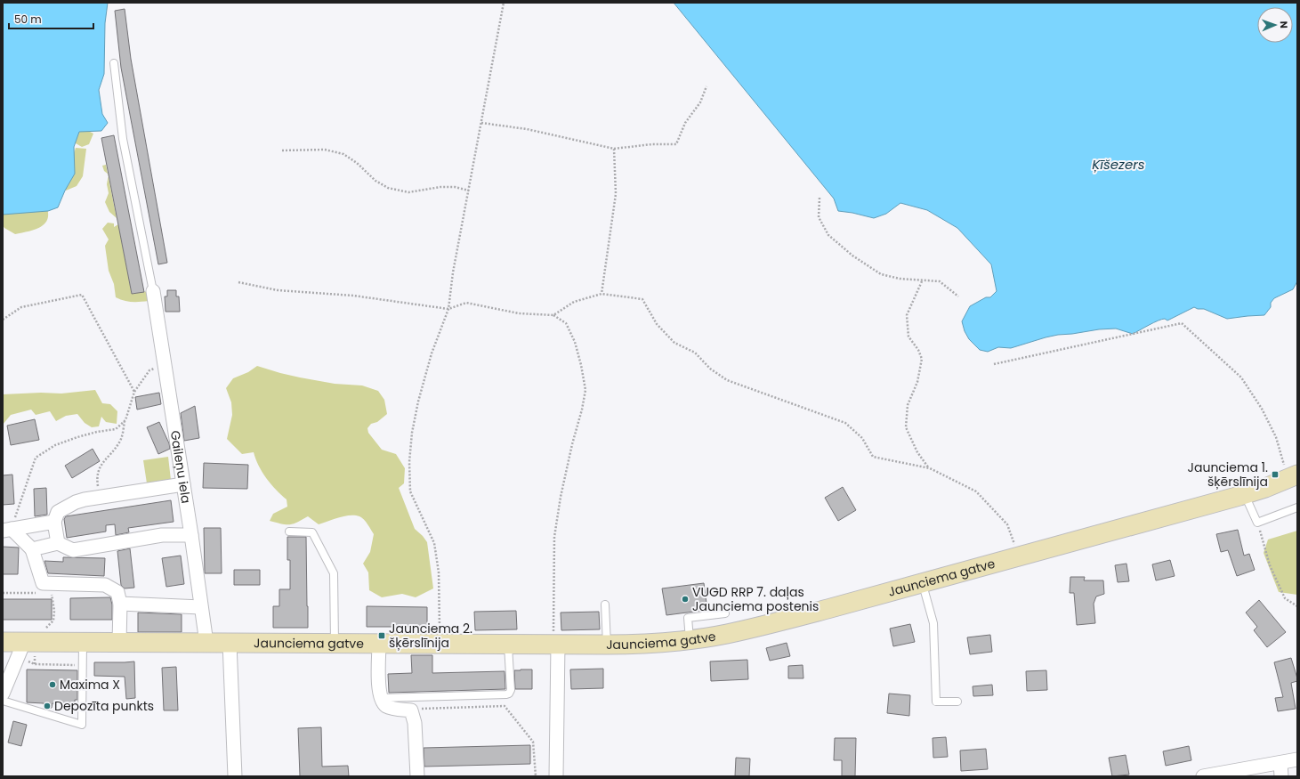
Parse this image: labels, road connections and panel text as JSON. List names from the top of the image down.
{
  "streets": {
    "main road": ["Jaunciema gatve"],
    "street": ["Gaileņu iela"]
  },
  "crossings": [
    ["Gaileņu iela", "Jaunciema gatve"]
  ],
  "water": ["Ķīšezers"],
  "places": {
    "transit": ["Jaunciema 1. šķērslīnija", "Jaunciema 2. šķērslīnija"],
    "other": ["VUGD RRP 7. daļas Jaunciema postenis", "Maxima X", "Depozīta punkts"]
  },
  "scale_bar": "50 m",
  "north": "right"
}
